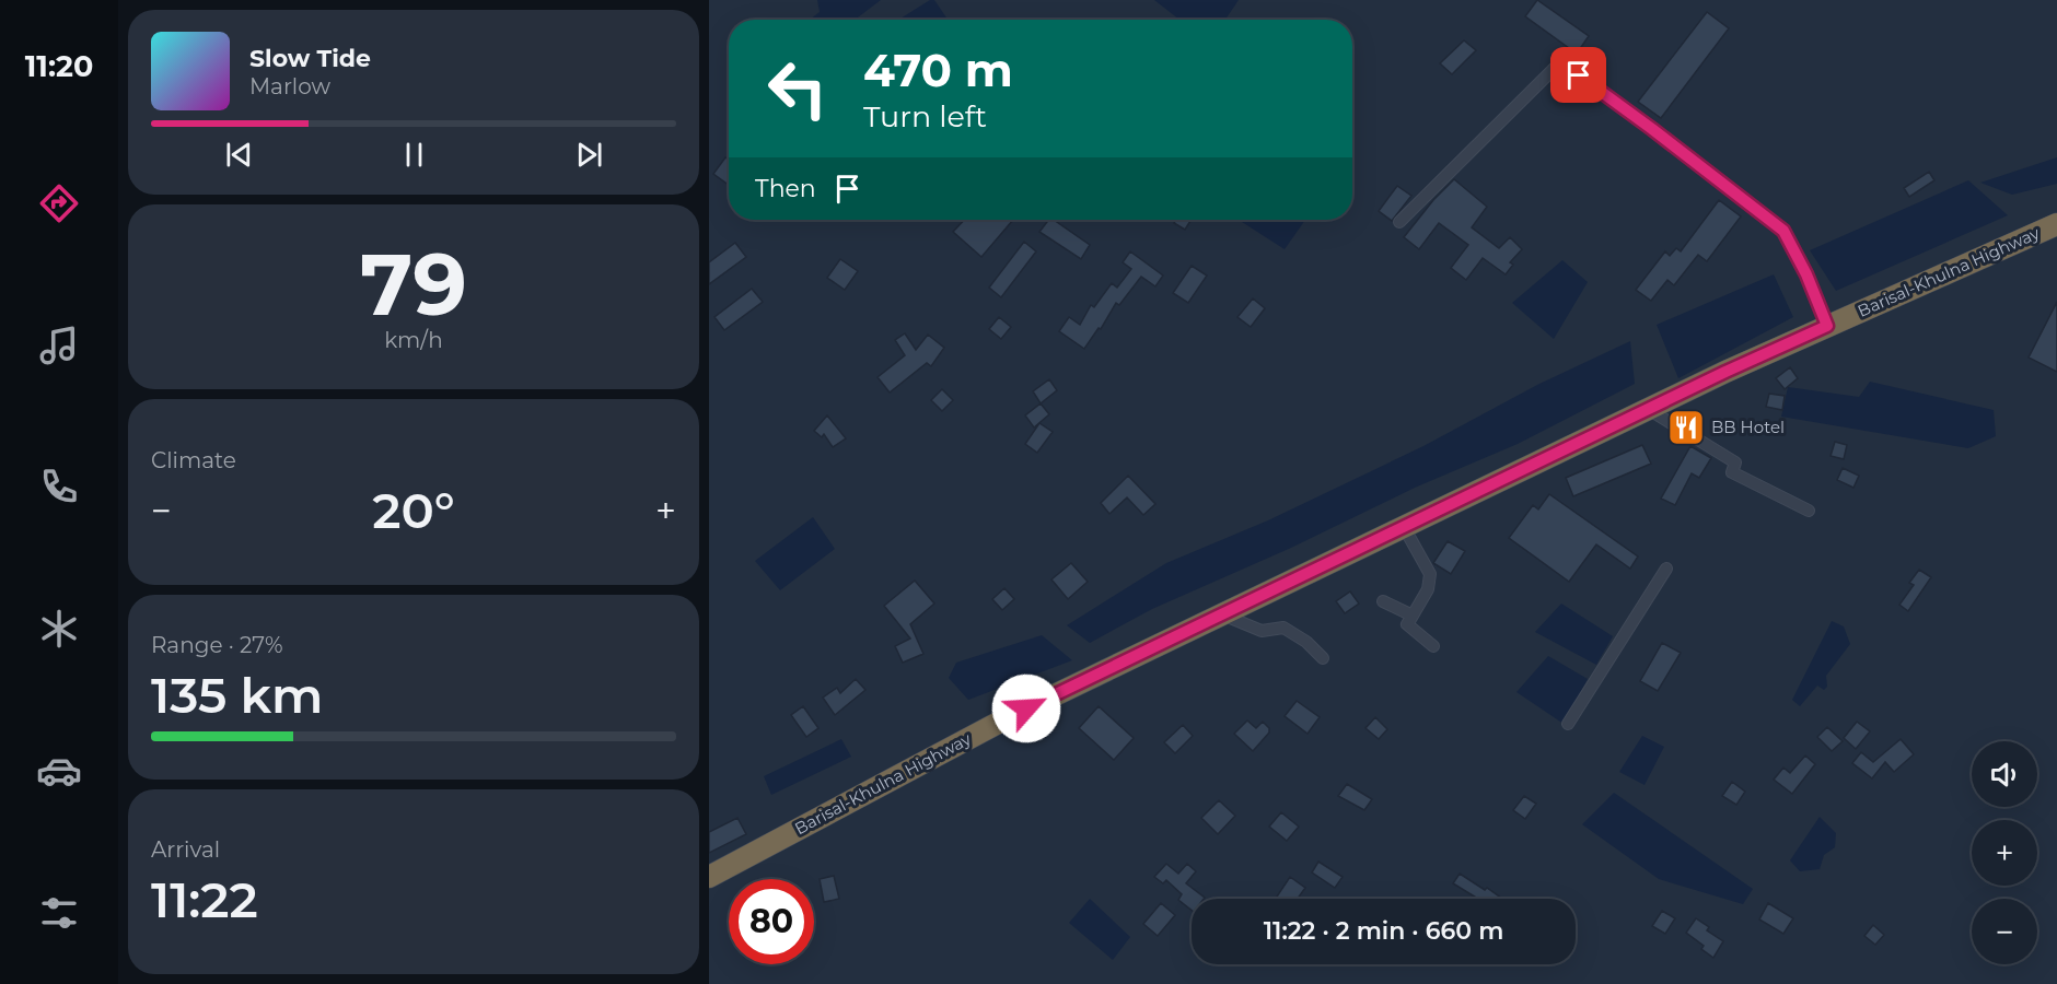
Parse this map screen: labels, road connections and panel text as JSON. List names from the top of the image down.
{
  "streets": {
    "highway": ["Barisal-Khulna Highway"]
  },
  "places": {
    "restaurant": ["BB Hotel"]
  },
  "page": {
    "tabs": "11:20",
    "turn": ["470 m", "Turn left"],
    "song": ["Slow Tide", "Marlow"],
    "then": "Then",
    "tile": [
      ["79", "km/h"],
      "Climate",
      ["Range · 27%", "135 km"],
      ["Arrival", "11:22"]
    ],
    "heat": ["−", "20°", "+"],
    "map_buttons": ["+", "−"],
    "limit": "80",
    "trip": "11:22 · 2 min · 660 m"
  }
}
